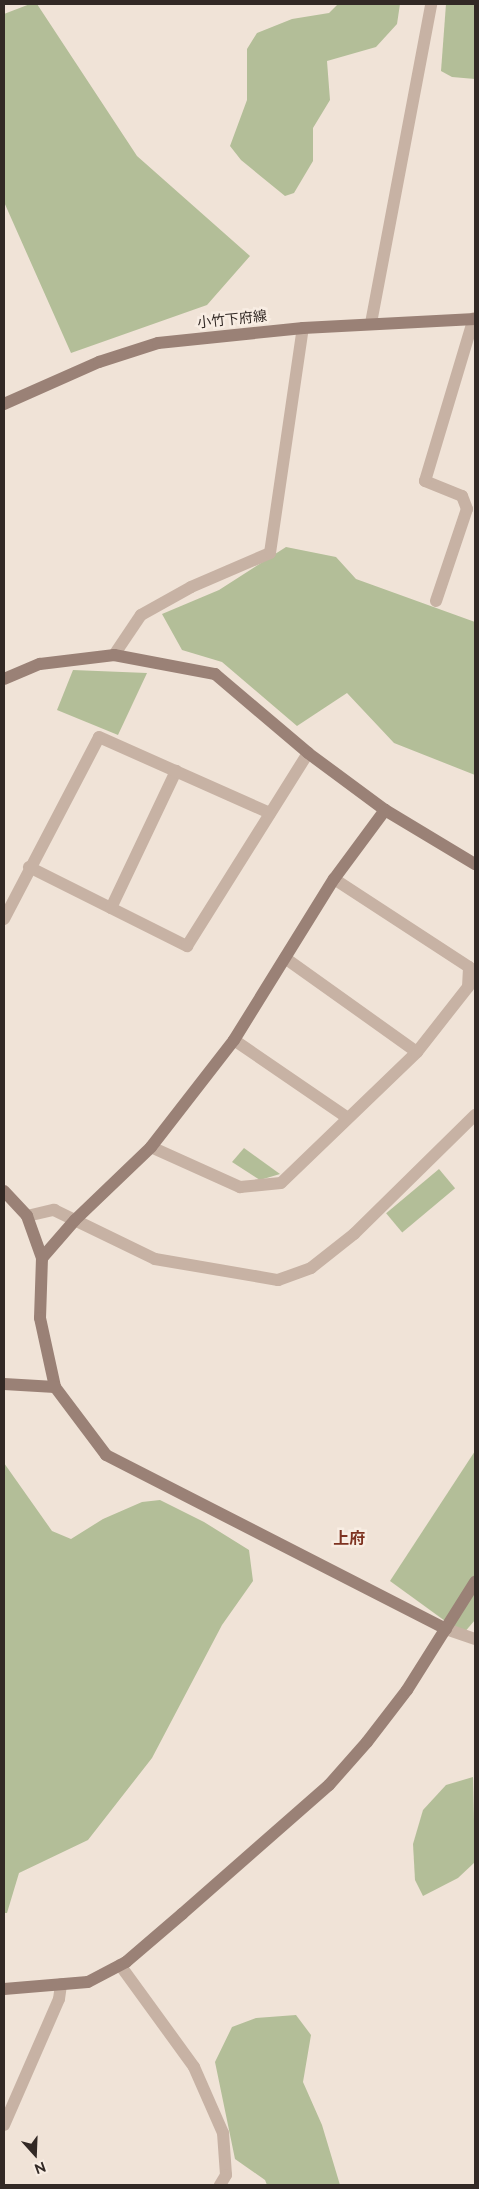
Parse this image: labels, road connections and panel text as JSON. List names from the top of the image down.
{
  "streets": {
    "street": ["小竹下府線"]
  },
  "districts": ["上府"],
  "north": "bottom"
}
